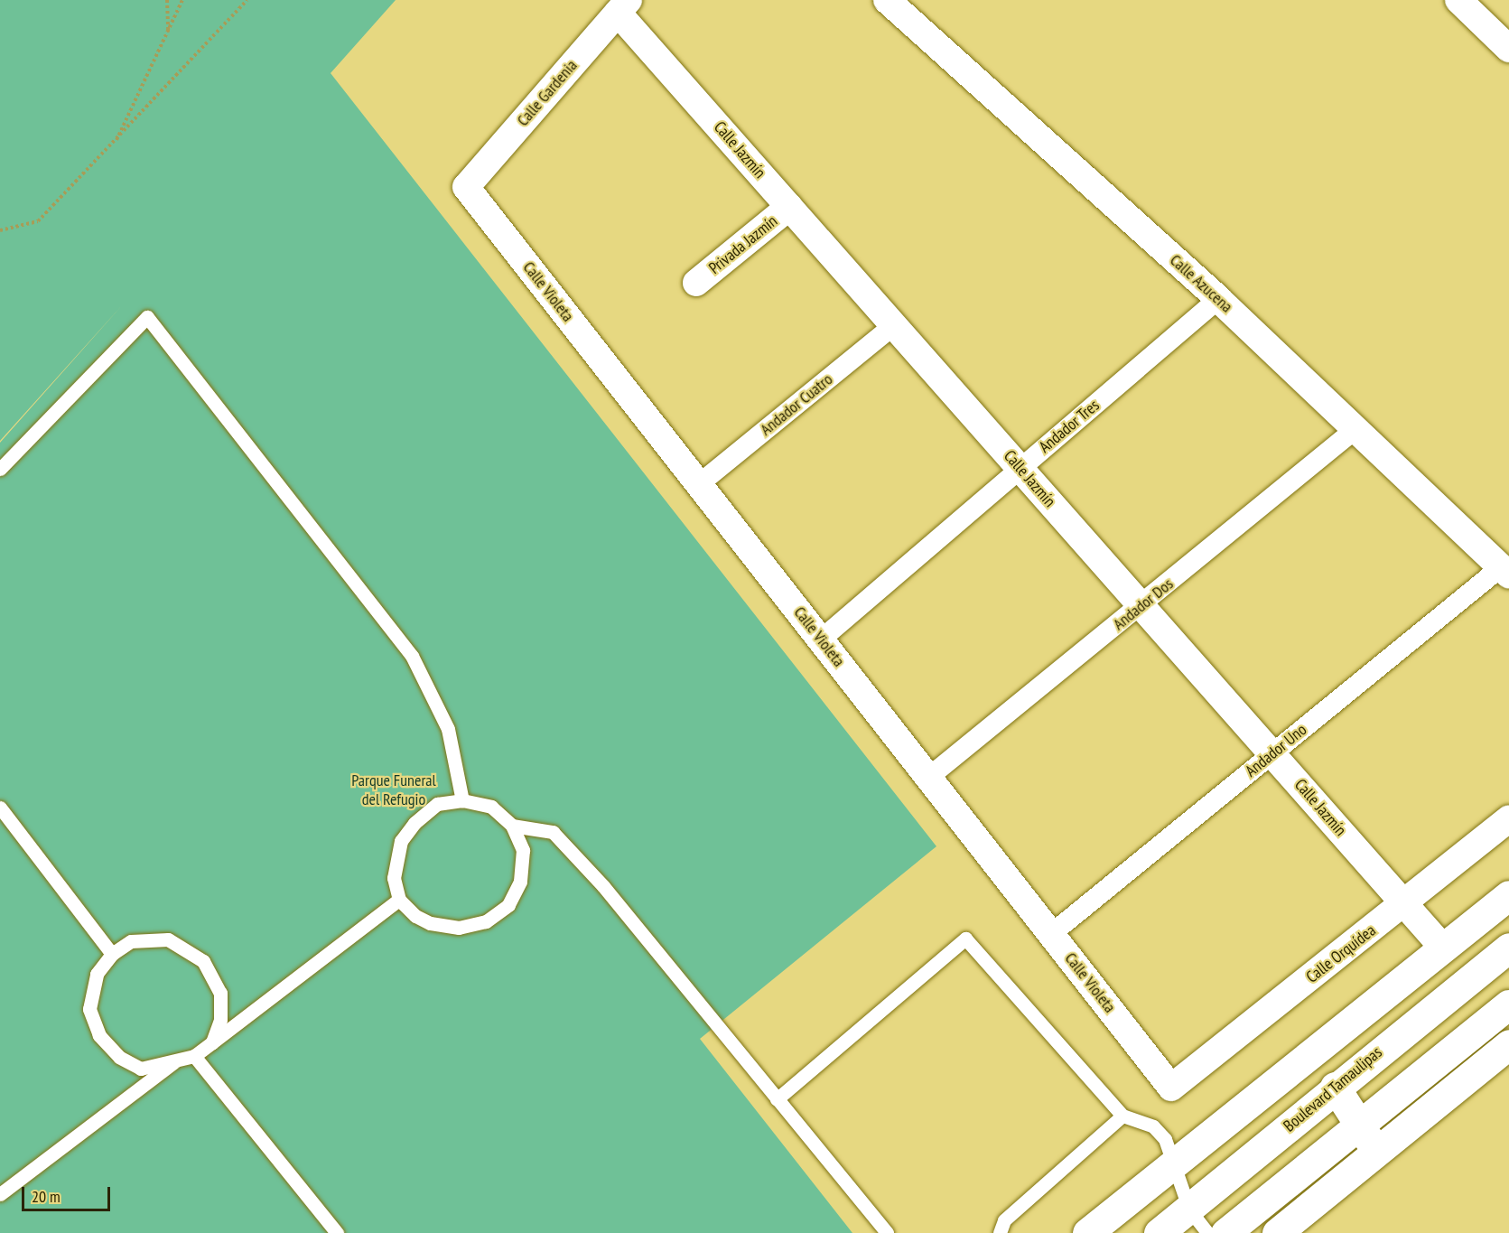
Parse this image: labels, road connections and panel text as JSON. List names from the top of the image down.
{
  "streets": {
    "main road": ["Boulevard Tamaulipas"],
    "street": [
      "Calle Gardenia",
      "Calle Jazmín",
      "Privada Jazmín",
      "Calle Azucena",
      "Calle Violeta",
      "Andador Cuatro",
      "Andador Tres",
      "Andador Dos",
      "Andador Uno",
      "Calle Orquídea"
    ]
  },
  "crossings": [
    ["Calle Gardenia", "Calle Jazmín"],
    ["Calle Gardenia", "Calle Violeta"],
    ["Calle Jazmín", "Privada Jazmín"],
    ["Calle Jazmín", "Andador Cuatro"],
    ["Calle Jazmín", "Andador Tres"],
    ["Calle Jazmín", "Andador Dos"],
    ["Calle Jazmín", "Andador Uno"],
    ["Calle Jazmín", "Calle Orquídea"],
    ["Calle Azucena", "Andador Tres"],
    ["Calle Azucena", "Andador Dos"],
    ["Calle Azucena", "Andador Uno"],
    ["Calle Violeta", "Andador Cuatro"],
    ["Calle Violeta", "Andador Tres"],
    ["Calle Violeta", "Andador Dos"],
    ["Calle Violeta", "Andador Uno"],
    ["Calle Violeta", "Calle Orquídea"]
  ],
  "parks": ["Parque Funeral del Refugio"],
  "scale_bar": "20 m"
}
